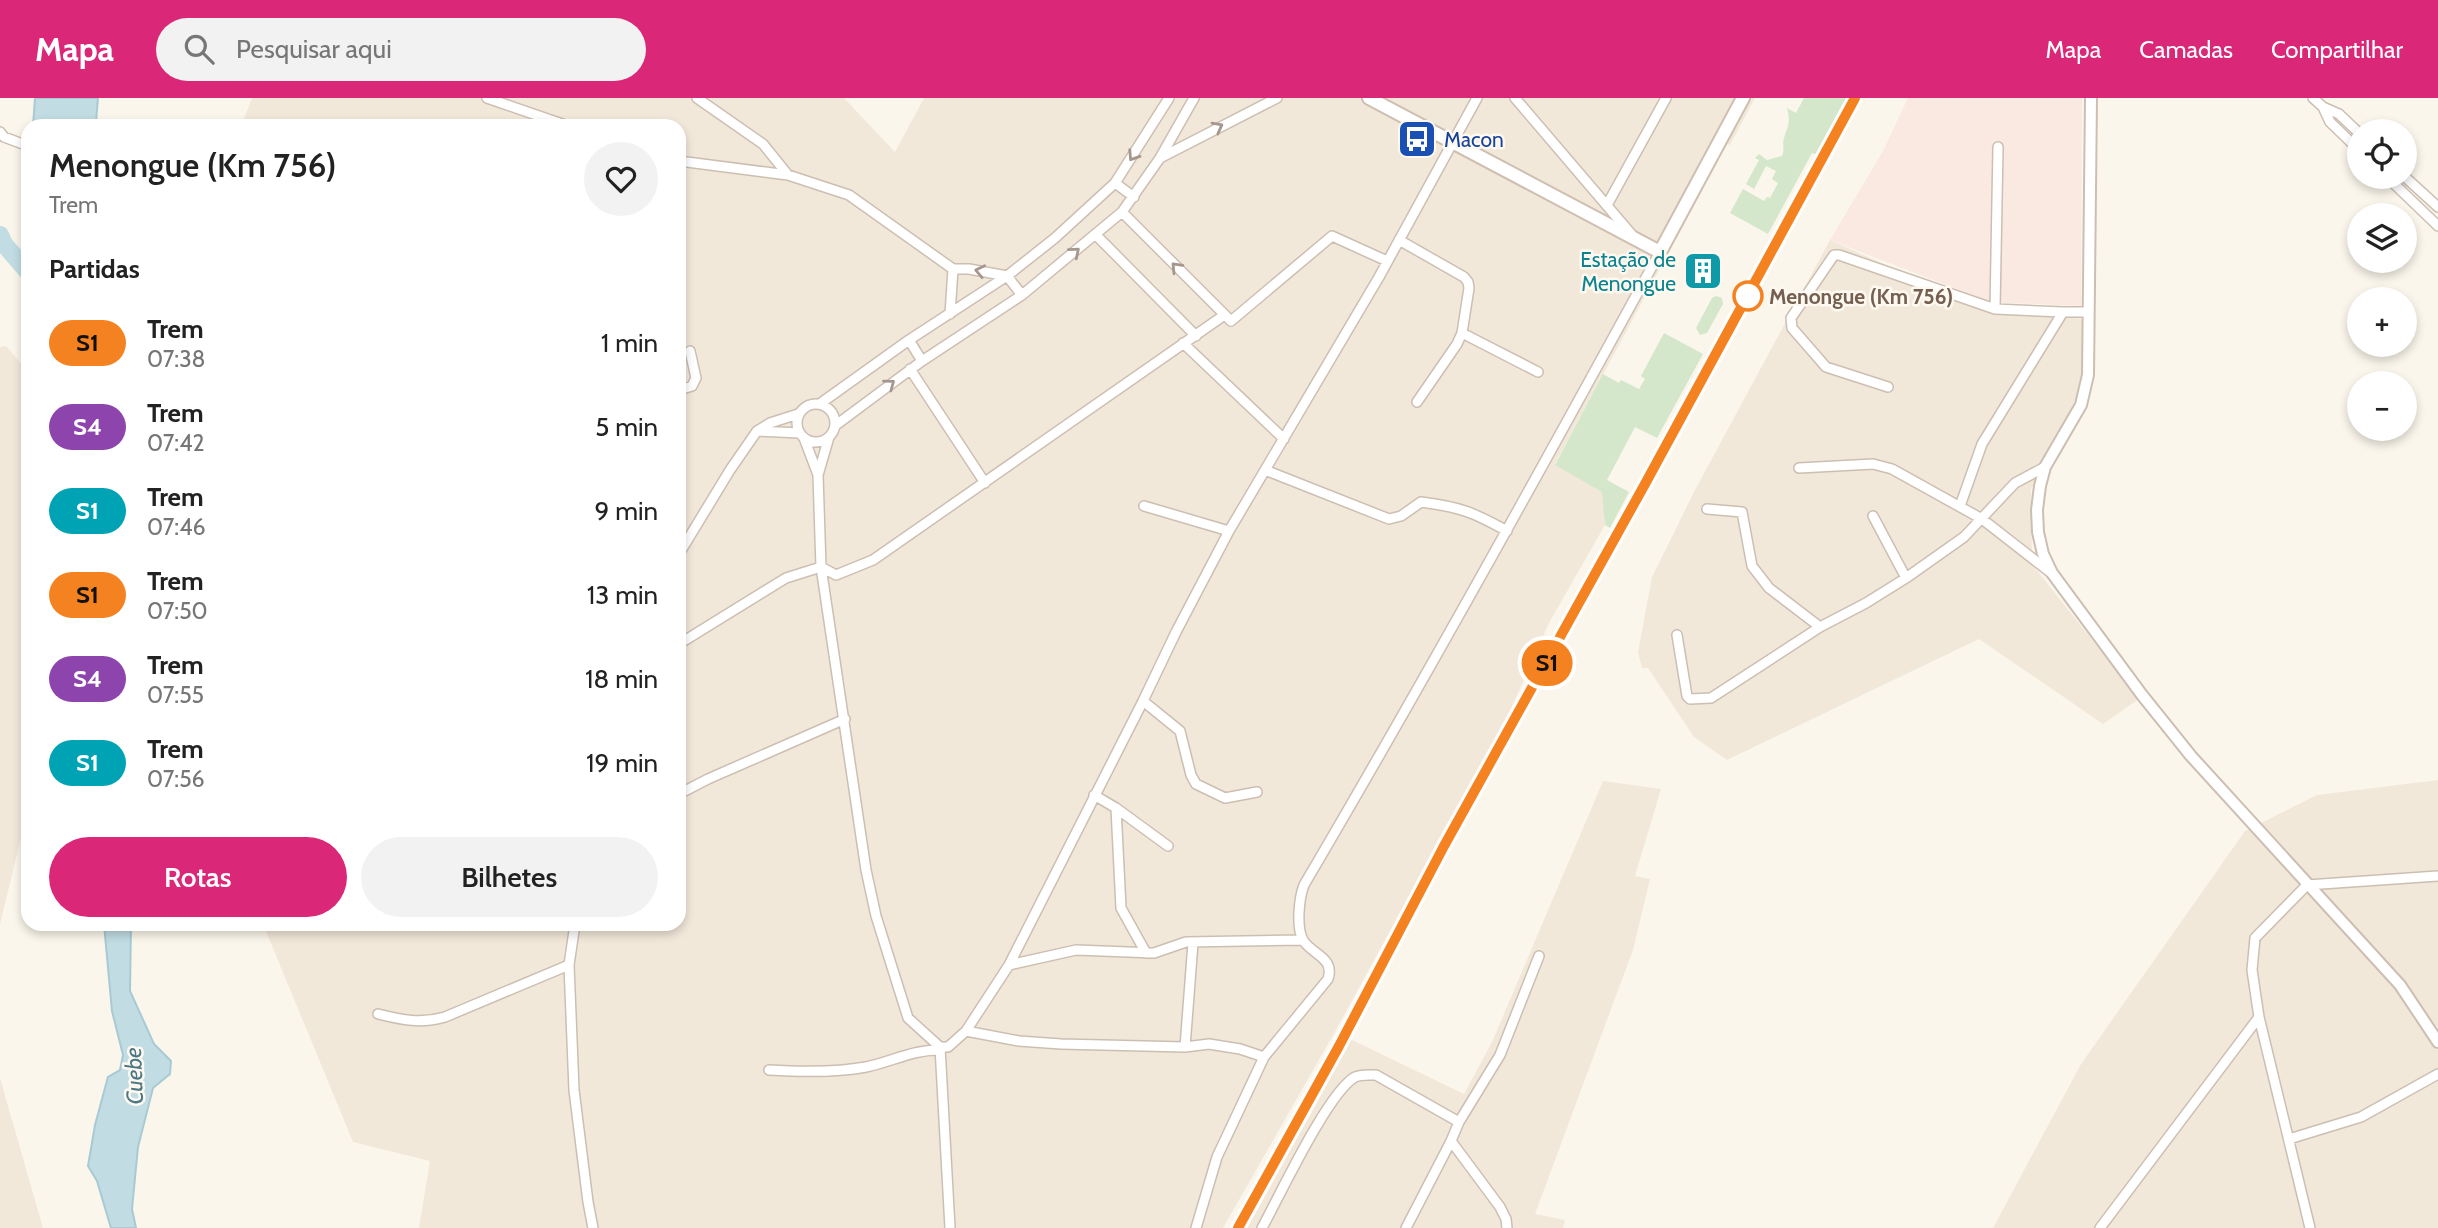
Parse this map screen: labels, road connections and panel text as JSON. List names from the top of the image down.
{
  "water": ["Cuebe"],
  "places": {
    "bus stop": ["Macon"],
    "building": ["Estação de Menongue"],
    "other": ["Menongue (Km 756)"]
  },
  "page": {
    "header": "Mapa",
    "search": "Pesquisar aqui",
    "nav": ["Mapa", "Camadas", "Compartilhar"],
    "on_map": "S1",
    "map_buttons": ["+", "−"],
    "heading": [
      ["Menongue (Km 756)", "Trem"],
      "Partidas"
    ],
    "list": [
      {
        "mark": "S1",
        "name": "Trem",
        "note": "07:38",
        "value": "1 min"
      },
      {
        "mark": "S4",
        "name": "Trem",
        "note": "07:42",
        "value": "5 min"
      },
      {
        "mark": "S1",
        "name": "Trem",
        "note": "07:46",
        "value": "9 min"
      },
      {
        "mark": "S1",
        "name": "Trem",
        "note": "07:50",
        "value": "13 min"
      },
      {
        "mark": "S4",
        "name": "Trem",
        "note": "07:55",
        "value": "18 min"
      },
      {
        "mark": "S1",
        "name": "Trem",
        "note": "07:56",
        "value": "19 min"
      }
    ],
    "buttons": ["Rotas", "Bilhetes"]
  }
}
